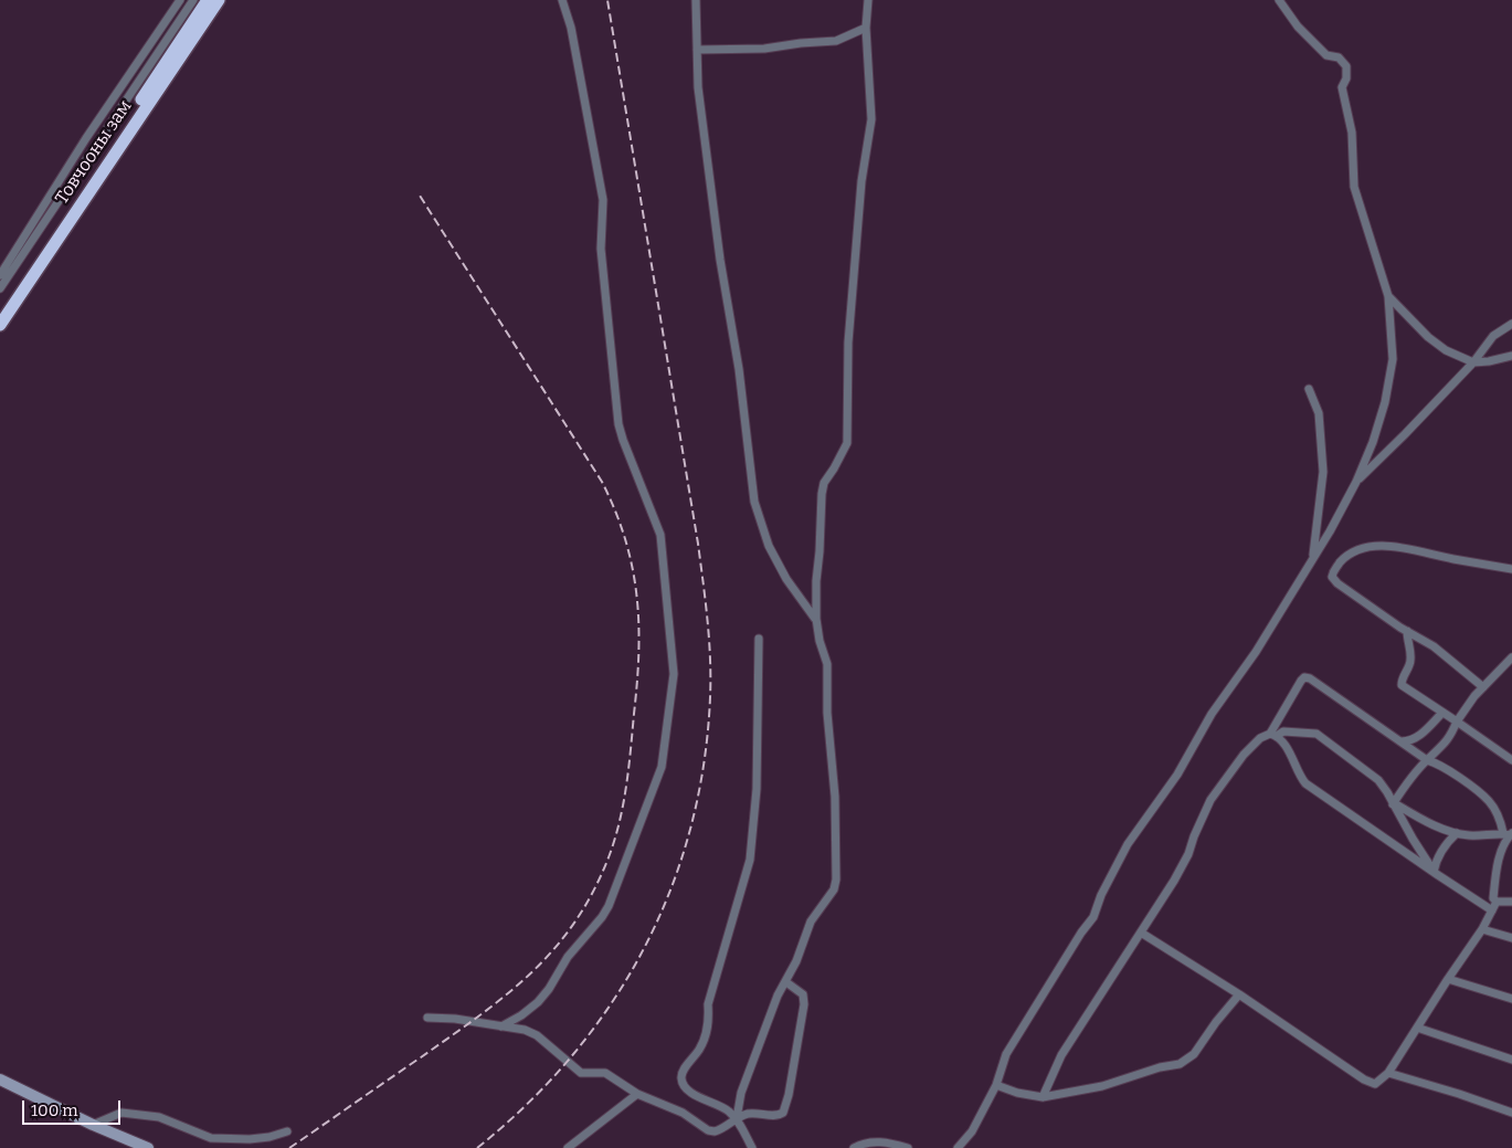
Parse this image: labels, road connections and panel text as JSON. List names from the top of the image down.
{
  "streets": {
    "highway": ["Товчооны зам"]
  },
  "scale_bar": "100 m"
}
